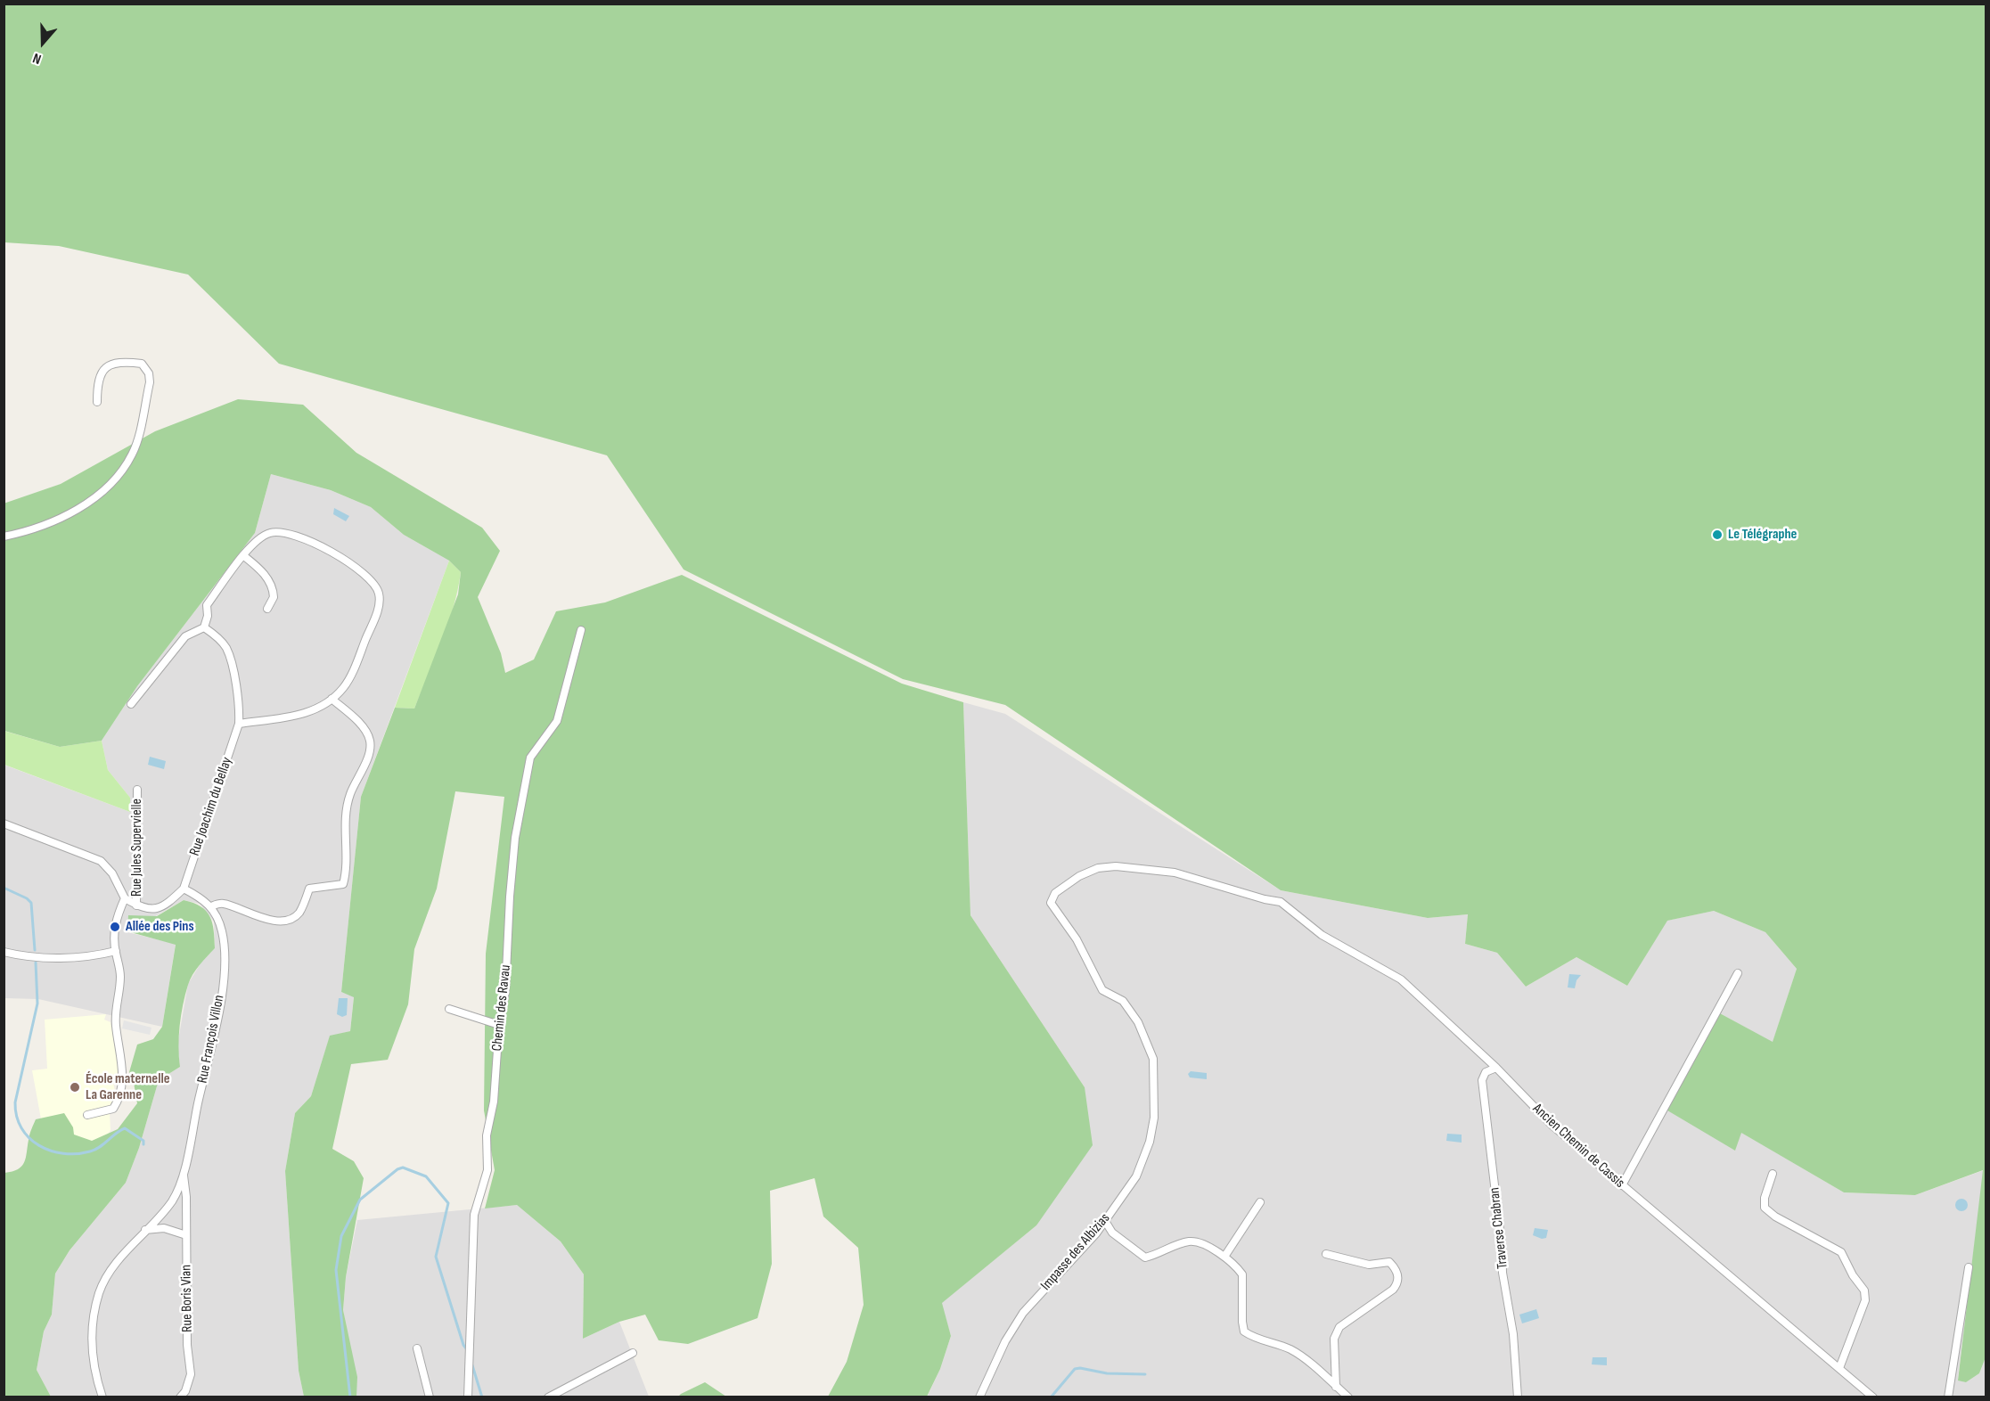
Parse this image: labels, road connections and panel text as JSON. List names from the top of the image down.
{
  "streets": {
    "street": [
      "Rue Joachim du Bellay",
      "Rue Jules Supervielle",
      "Chemin des Ravau",
      "Rue François Villon",
      "Ancien Chemin de Cassis",
      "Traverse Chabran",
      "Impasse des Albizias",
      "Rue Boris Vian"
    ]
  },
  "crossings": [
    ["Rue François Villon", "Rue Boris Vian"],
    ["Ancien Chemin de Cassis", "Traverse Chabran"],
    ["Ancien Chemin de Cassis", "Impasse des Albizias"]
  ],
  "places": ["Le Télégraphe", "Allée des Pins", "École maternelle La Garenne"],
  "north": "bottom"
}
